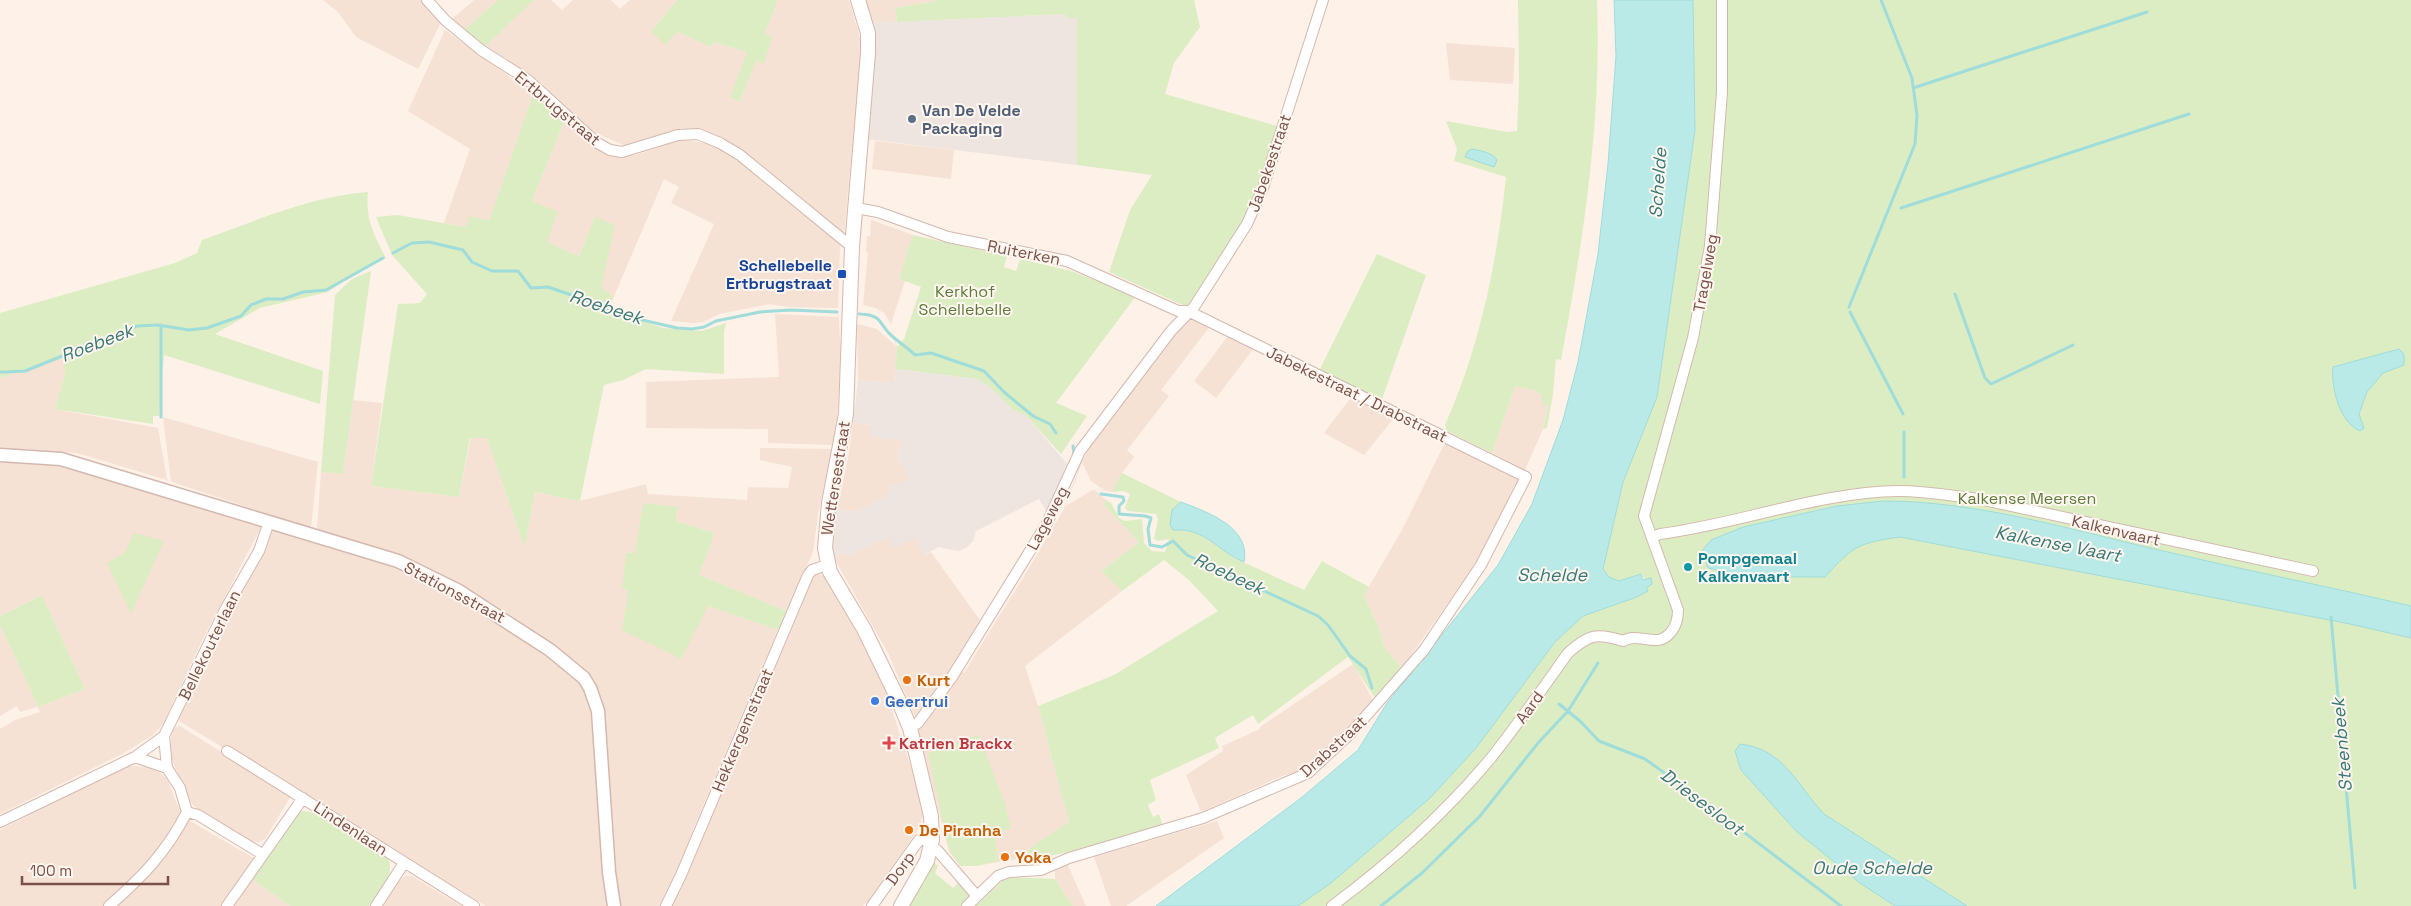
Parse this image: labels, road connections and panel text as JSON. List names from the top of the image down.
{
  "streets": {
    "main road": ["Wettersestraat"],
    "street": [
      "Ertbrugstraat",
      "Jabekestraat",
      "Ruiterken",
      "Tragelweg",
      "Jabekestraat / Drabstraat",
      "Lageweg",
      "Kalkenvaart",
      "Stationsstraat",
      "Bellekouterlaan",
      "Aard",
      "Hekkergemstraat",
      "Drabstraat",
      "Lindenlaan",
      "Dorp"
    ]
  },
  "crossings": [
    ["Ertbrugstraat", "Wettersestraat"],
    ["Jabekestraat", "Ruiterken"],
    ["Jabekestraat", "Jabekestraat / Drabstraat"],
    ["Jabekestraat", "Lageweg"],
    ["Ruiterken", "Jabekestraat / Drabstraat"],
    ["Ruiterken", "Wettersestraat"],
    ["Ruiterken", "Lageweg"],
    ["Tragelweg", "Kalkenvaart"],
    ["Tragelweg", "Aard"],
    ["Jabekestraat / Drabstraat", "Lageweg"],
    ["Jabekestraat / Drabstraat", "Drabstraat"],
    ["Wettersestraat", "Lageweg"],
    ["Wettersestraat", "Hekkergemstraat"],
    ["Wettersestraat", "Dorp"],
    ["Kalkenvaart", "Aard"],
    ["Stationsstraat", "Bellekouterlaan"],
    ["Drabstraat", "Dorp"]
  ],
  "water": [
    "Schelde",
    "Roebeek",
    "Kalkense Vaart",
    "Steenbeek",
    "Driesesloot",
    "Oude Schelde"
  ],
  "parks": ["Kerkhof Schellebelle", "Kalkense Meersen"],
  "places": {
    "other": [
      "Van De Velde Packaging",
      "Pompgemaal Kalkenvaart",
      "Kurt",
      "Geertrui",
      "De Piranha",
      "Yoka"
    ],
    "transit": ["Schellebelle Ertbrugstraat"],
    "health": ["Katrien Brackx"]
  },
  "scale_bar": "100 m"
}
